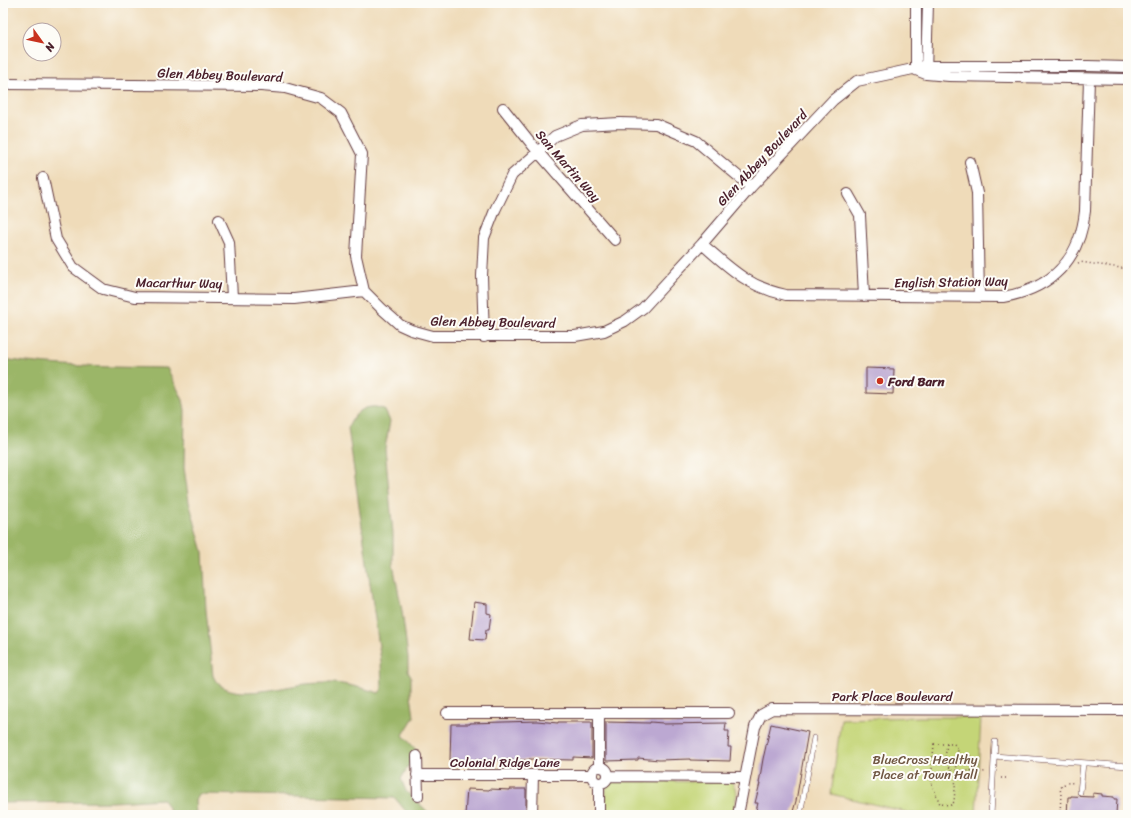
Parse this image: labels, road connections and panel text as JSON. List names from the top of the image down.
{
  "streets": {
    "street": [
      "Glen Abbey Boulevard",
      "San Martin Way",
      "English Station Way",
      "Macarthur Way",
      "Park Place Boulevard",
      "Colonial Ridge Lane"
    ]
  },
  "crossings": [
    ["Glen Abbey Boulevard", "English Station Way"],
    ["Glen Abbey Boulevard", "Macarthur Way"]
  ],
  "parks": ["BlueCross Healthy Place at Town Hall"],
  "places": ["Ford Barn"],
  "north": "bottom right"
}
